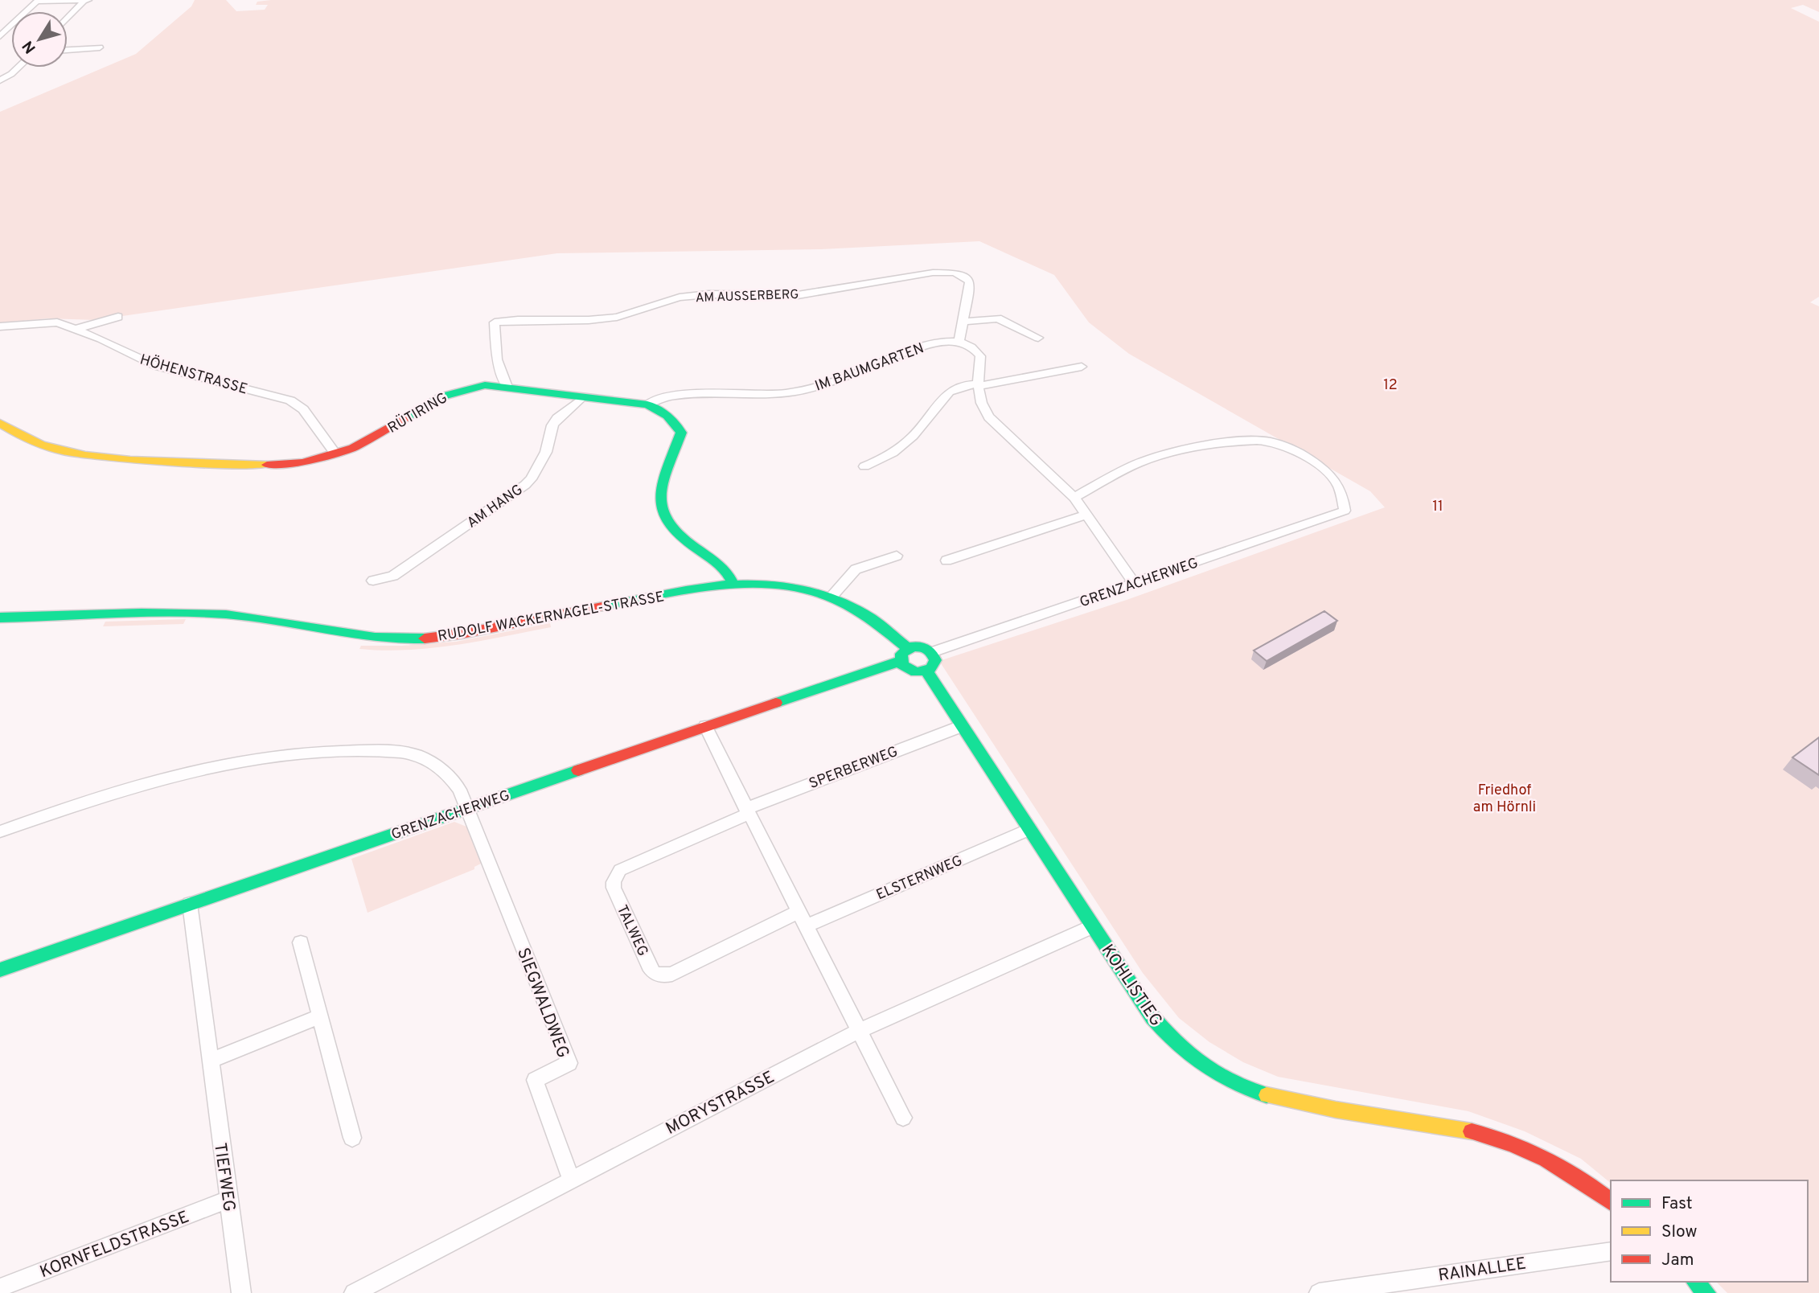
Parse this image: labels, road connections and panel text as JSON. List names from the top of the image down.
{
  "streets": {
    "street": [
      "AM AUSSERBERG",
      "IM BAUMGARTEN",
      "HÖHENSTRASSE",
      "RÜTIRING",
      "AM HANG",
      "GRENZACHERWEG",
      "RUDOLF WACKERNAGEL-STRASSE",
      "SPERBERWEG",
      "ELSTERNWEG",
      "TALWEG",
      "KOHLISTIEG",
      "SIEGWALDWEG",
      "MORYSTRASSE",
      "TIEFWEG",
      "KORNFELDSTRASSE",
      "RAINALLEE"
    ]
  },
  "crossings": [
    ["AM AUSSERBERG", "IM BAUMGARTEN"],
    ["AM AUSSERBERG", "RÜTIRING"],
    ["IM BAUMGARTEN", "RÜTIRING"],
    ["HÖHENSTRASSE", "RÜTIRING"],
    ["RÜTIRING", "AM HANG"],
    ["RÜTIRING", "RUDOLF WACKERNAGEL-STRASSE"],
    ["GRENZACHERWEG", "RUDOLF WACKERNAGEL-STRASSE"],
    ["GRENZACHERWEG", "KOHLISTIEG"],
    ["GRENZACHERWEG", "SIEGWALDWEG"],
    ["GRENZACHERWEG", "TIEFWEG"],
    ["RUDOLF WACKERNAGEL-STRASSE", "KOHLISTIEG"],
    ["SPERBERWEG", "TALWEG"],
    ["SPERBERWEG", "KOHLISTIEG"],
    ["ELSTERNWEG", "KOHLISTIEG"],
    ["KOHLISTIEG", "MORYSTRASSE"],
    ["SIEGWALDWEG", "MORYSTRASSE"],
    ["TIEFWEG", "KORNFELDSTRASSE"]
  ],
  "parks": ["12", "11", "Friedhof am Hörnli"],
  "legend": ["Fast", "Slow", "Jam"],
  "north": "bottom left"
}
